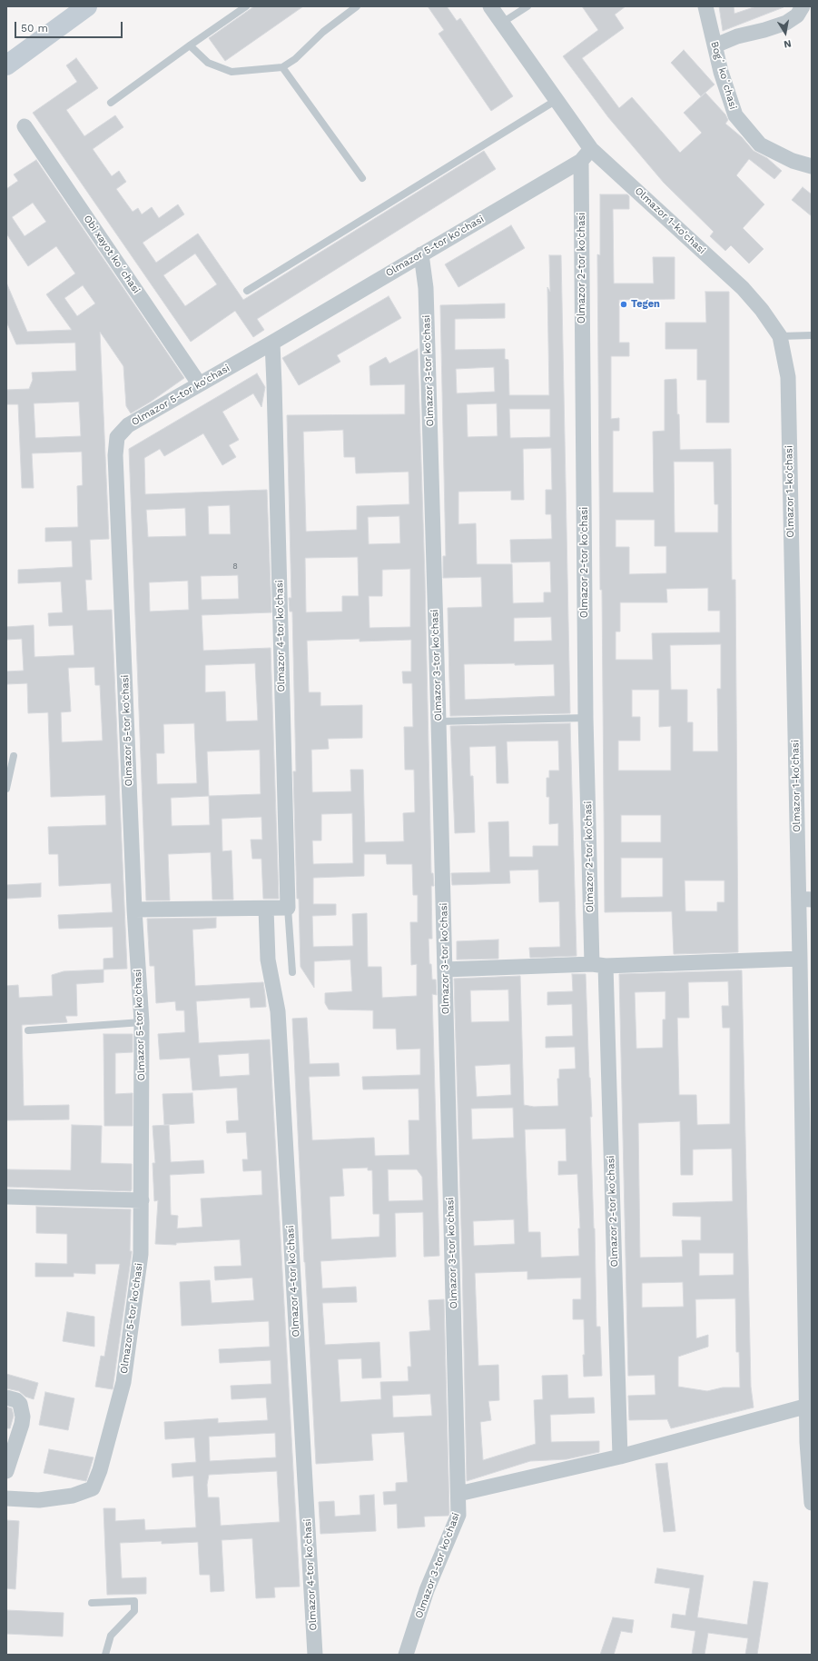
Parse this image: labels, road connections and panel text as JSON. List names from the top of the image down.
{
  "streets": {
    "street": [
      "Bogʻ koʻchasi",
      "Olmazor 1-ko'chasi",
      "Olmazor 5-tor ko'chasi",
      "Obi xayot koʻchasi",
      "Olmazor 2-tor ko'chasi",
      "Olmazor 3-tor ko'chasi",
      "Olmazor 4-tor ko'chasi"
    ]
  },
  "crossings": [
    ["Olmazor 1-ko'chasi", "Olmazor 5-tor ko'chasi"],
    ["Olmazor 5-tor ko'chasi", "Obi xayot koʻchasi"],
    ["Olmazor 5-tor ko'chasi", "Olmazor 2-tor ko'chasi"],
    ["Olmazor 5-tor ko'chasi", "Olmazor 3-tor ko'chasi"],
    ["Olmazor 5-tor ko'chasi", "Olmazor 4-tor ko'chasi"]
  ],
  "places": ["Tegen"],
  "house_numbers": ["8"],
  "scale_bar": "50 m",
  "north": "bottom"
}
